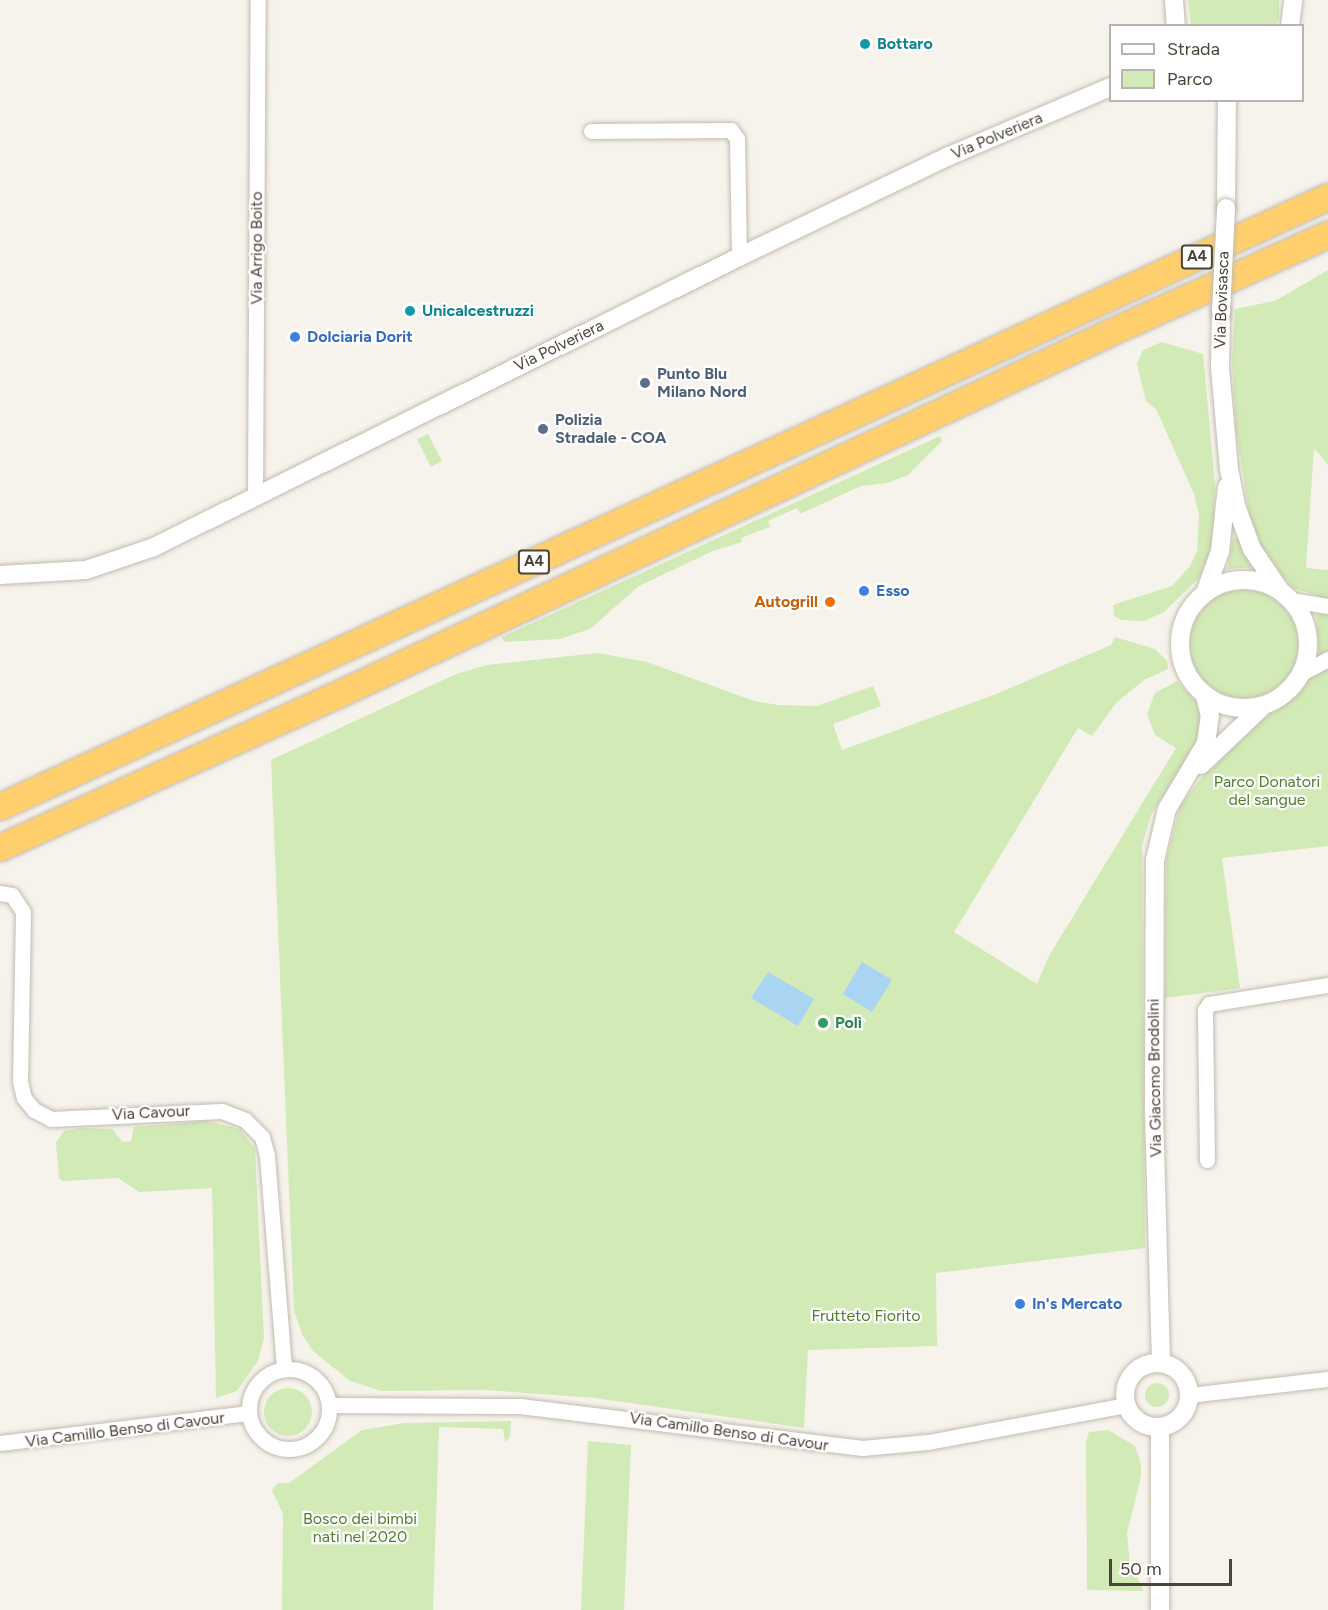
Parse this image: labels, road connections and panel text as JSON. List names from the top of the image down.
{
  "streets": {
    "highway": ["A4"],
    "street": [
      "Via Polveriera",
      "Via Arrigo Boito",
      "Via Bovisasca",
      "Via Giacomo Brodolini",
      "Via Cavour",
      "Via Camillo Benso di Cavour"
    ]
  },
  "crossings": [
    ["Via Polveriera", "Via Arrigo Boito"],
    ["Via Bovisasca", "Via Giacomo Brodolini"],
    ["Via Giacomo Brodolini", "Via Camillo Benso di Cavour"],
    ["Via Cavour", "Via Camillo Benso di Cavour"]
  ],
  "parks": ["Parco Donatori del sangue", "Frutteto Fiorito", "Bosco dei bimbi nati nel 2020"],
  "places": [
    "Bottaro",
    "Unicalcestruzzi",
    "Dolciaria Dorit",
    "Punto Blu Milano Nord",
    "Polizia Stradale - COA",
    "Esso",
    "Autogrill",
    "Polì",
    "In's Mercato"
  ],
  "legend": ["Strada", "Parco"],
  "scale_bar": "50 m"
}
